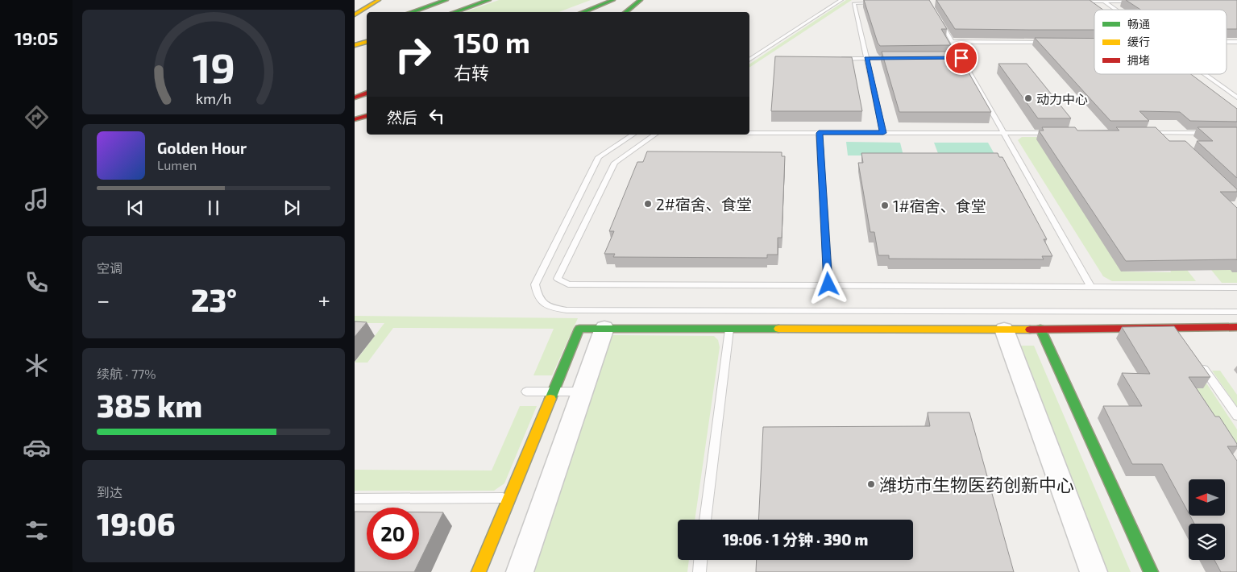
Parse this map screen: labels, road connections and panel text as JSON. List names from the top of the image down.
{
  "places": [
    "动力中心",
    "2#宿舍、食堂",
    "1#宿舍、食堂",
    "潍坊市生物医药创新中心"
  ],
  "legend": ["畅通", "缓行", "拥堵"],
  "north": "left",
  "page": {
    "tabs": "19:05",
    "turn": ["150 m", "右转"],
    "then": "然后",
    "song": ["Golden Hour", "Lumen"],
    "tile": [
      "空调",
      ["续航 · 77%", "385 km"],
      ["到达", "19:06"]
    ],
    "heat": ["−", "23°", "+"],
    "limit": "20",
    "trip": "19:06 · 1 分钟 · 390 m",
    "gauge": ["19", "km/h"]
  }
}
